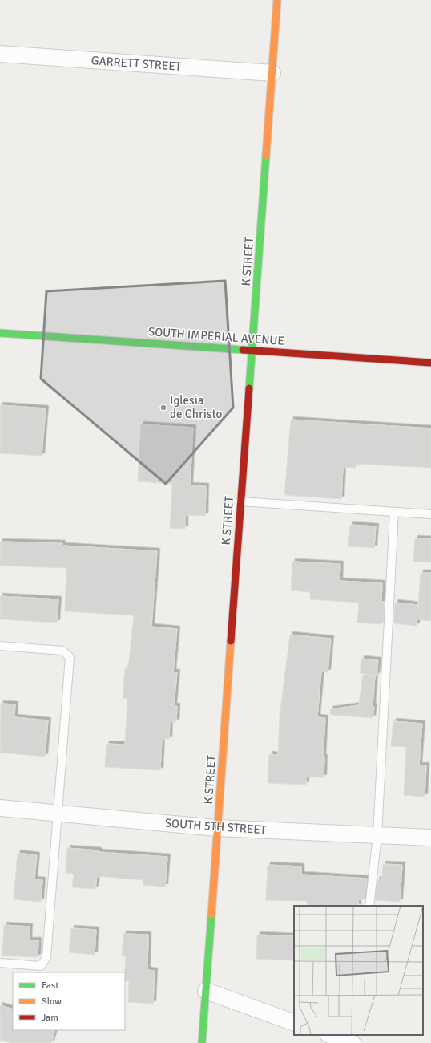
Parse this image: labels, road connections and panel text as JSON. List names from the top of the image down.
{
  "streets": {
    "street": [
      "GARRETT STREET",
      "K STREET",
      "SOUTH IMPERIAL AVENUE",
      "SOUTH 5TH STREET"
    ]
  },
  "crossings": [
    ["GARRETT STREET", "K STREET"],
    ["K STREET", "SOUTH IMPERIAL AVENUE"],
    ["K STREET", "SOUTH 5TH STREET"]
  ],
  "places": ["Iglesia de Christo"],
  "legend": ["Fast", "Slow", "Jam"]
}
